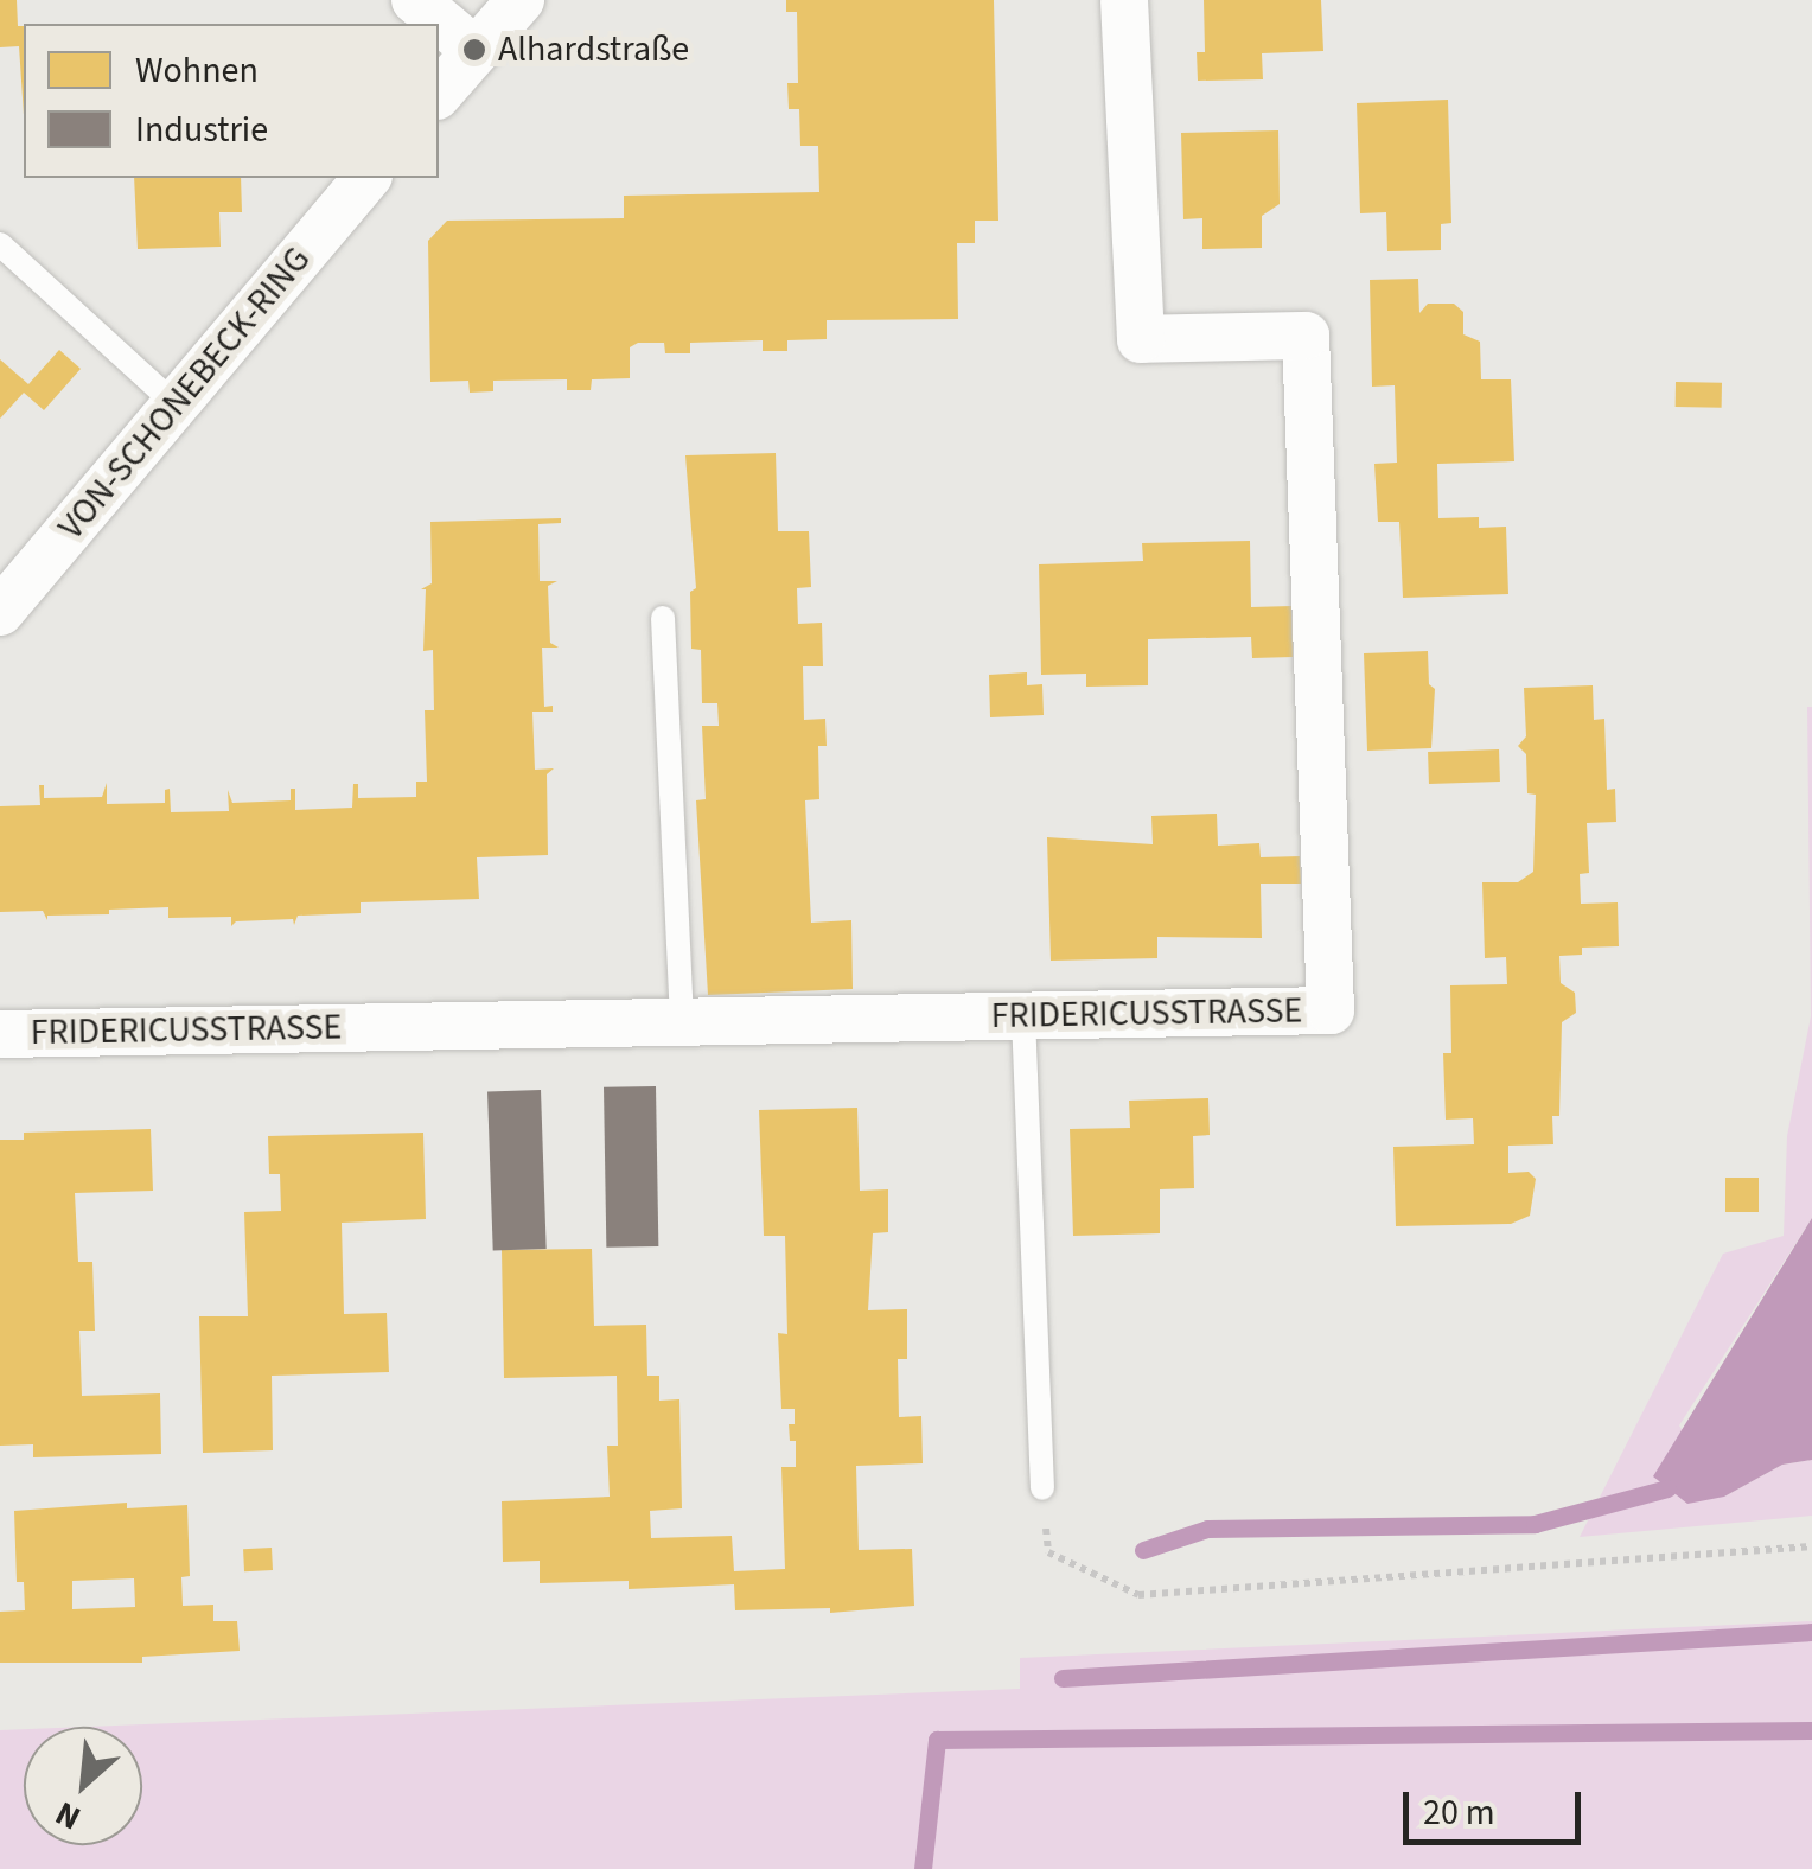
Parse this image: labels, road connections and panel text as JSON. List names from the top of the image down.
{
  "streets": {
    "street": ["VON-SCHONEBECK-RING", "FRIDERICUSSTRASSE"]
  },
  "places": ["Alhardstraße"],
  "legend": ["Wohnen", "Industrie"],
  "scale_bar": "20 m",
  "north": "bottom left"
}
